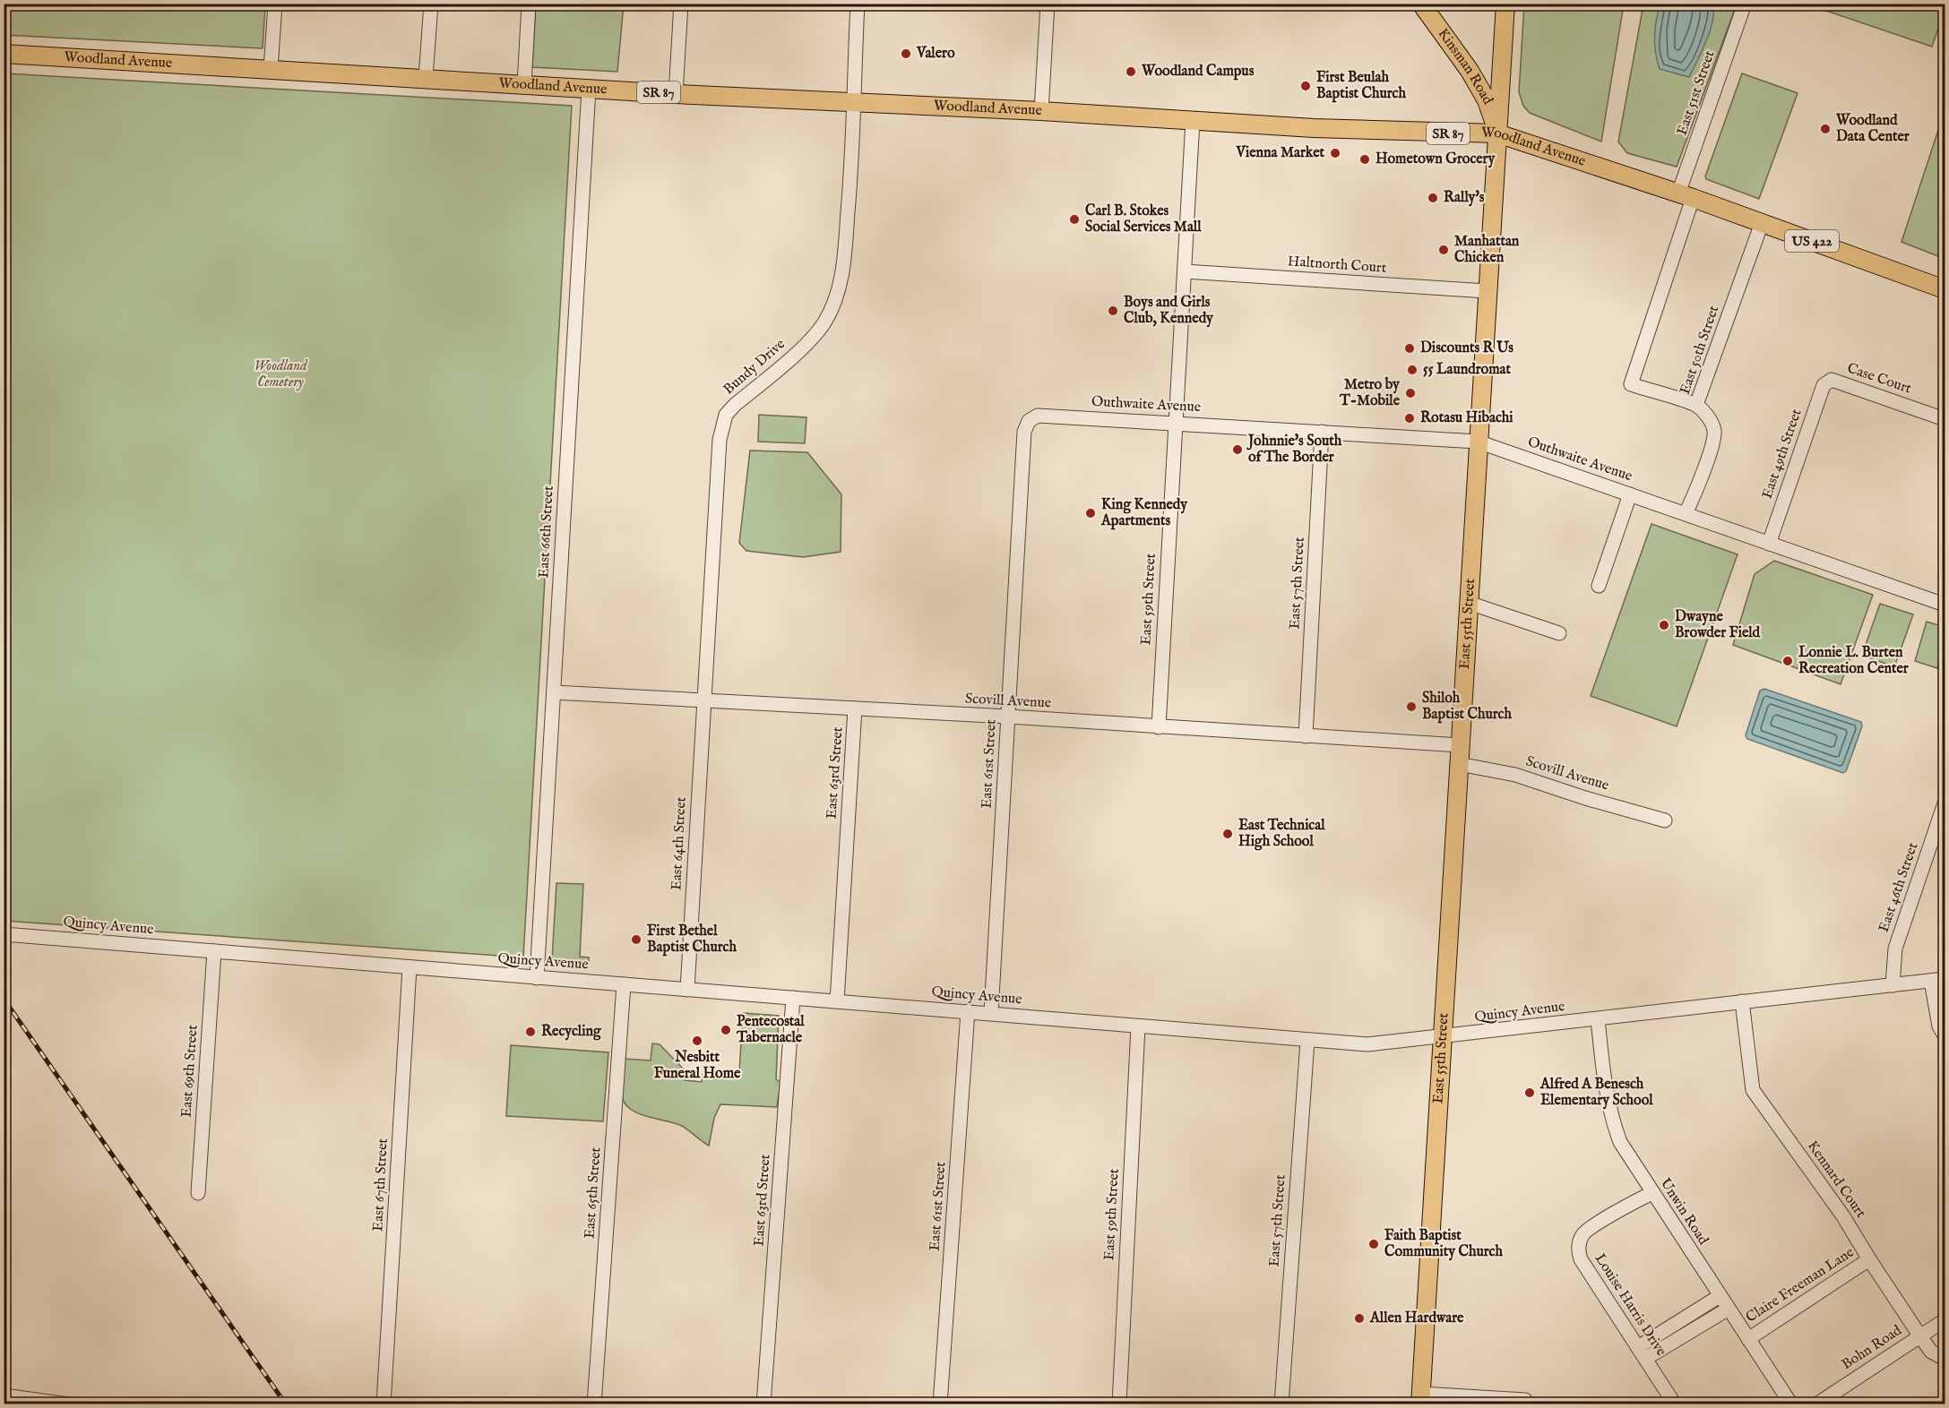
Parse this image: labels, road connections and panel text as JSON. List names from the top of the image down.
{
  "streets": {
    "main road": [
      "Woodland Avenue",
      "Kinsman Road",
      "SR 87",
      "US 422",
      "East 55th Street"
    ],
    "street": [
      "East 51st Street",
      "Haltnorth Court",
      "East 50th Street",
      "Bundy Drive",
      "Case Court",
      "Outhwaite Avenue",
      "East 49th Street",
      "East 66th Street",
      "East 57th Street",
      "East 59th Street",
      "Scovill Avenue",
      "East 61st Street",
      "East 63rd Street",
      "East 64th Street",
      "East 46th Street",
      "Quincy Avenue",
      "East 69th Street",
      "Kennard Court",
      "East 67th Street",
      "East 65th Street",
      "Unwin Road",
      "Claire Freeman Lane",
      "Louise Harris Drive",
      "Bohn Road"
    ]
  },
  "crossings": [
    ["Woodland Avenue", "Kinsman Road"],
    ["Woodland Avenue", "East 51st Street"],
    ["Woodland Avenue", "East 50th Street"],
    ["Woodland Avenue", "Bundy Drive"],
    ["Woodland Avenue", "East 66th Street"],
    ["Woodland Avenue", "East 59th Street"],
    ["Woodland Avenue", "East 55th Street"],
    ["Kinsman Road", "East 55th Street"],
    ["East 51st Street", "East 50th Street"],
    ["Haltnorth Court", "East 59th Street"],
    ["Haltnorth Court", "East 55th Street"],
    ["East 50th Street", "Outhwaite Avenue"],
    ["Bundy Drive", "Scovill Avenue"],
    ["Bundy Drive", "East 64th Street"],
    ["Case Court", "East 49th Street"],
    ["Outhwaite Avenue", "East 49th Street"],
    ["Outhwaite Avenue", "East 57th Street"],
    ["Outhwaite Avenue", "East 59th Street"],
    ["Outhwaite Avenue", "East 55th Street"],
    ["Outhwaite Avenue", "East 61st Street"],
    ["East 66th Street", "Scovill Avenue"],
    ["East 66th Street", "Quincy Avenue"],
    ["East 57th Street", "Scovill Avenue"],
    ["East 57th Street", "Quincy Avenue"],
    ["East 59th Street", "Scovill Avenue"],
    ["East 59th Street", "Quincy Avenue"],
    ["East 55th Street", "Scovill Avenue"],
    ["East 55th Street", "Quincy Avenue"],
    ["Scovill Avenue", "East 61st Street"],
    ["Scovill Avenue", "East 63rd Street"],
    ["Scovill Avenue", "East 64th Street"],
    ["East 61st Street", "Quincy Avenue"],
    ["East 63rd Street", "Quincy Avenue"],
    ["East 64th Street", "Quincy Avenue"],
    ["East 46th Street", "Quincy Avenue"],
    ["Quincy Avenue", "East 69th Street"],
    ["Quincy Avenue", "Kennard Court"],
    ["Quincy Avenue", "East 67th Street"],
    ["Quincy Avenue", "East 65th Street"],
    ["Quincy Avenue", "Unwin Road"],
    ["Kennard Court", "Claire Freeman Lane"],
    ["Kennard Court", "Bohn Road"],
    ["Unwin Road", "Claire Freeman Lane"],
    ["Unwin Road", "Louise Harris Drive"]
  ],
  "parks": ["Woodland Cemetery"],
  "places": [
    "Valero",
    "Woodland Campus",
    "First Beulah Baptist Church",
    "Woodland Data Center",
    "Vienna Market",
    "Hometown Grocery",
    "Rally's",
    "Carl B. Stokes Social Services Mall",
    "Manhattan Chicken",
    "Boys and Girls Club, Kennedy",
    "Discounts R Us",
    "55 Laundromat",
    "Metro by T-Mobile",
    "Rotasu Hibachi",
    "Johnnie's South of The Border",
    "King Kennedy Apartments",
    "Dwayne Browder Field",
    "Lonnie L. Burten Recreation Center",
    "Shiloh Baptist Church",
    "East Technical High School",
    "First Bethel Baptist Church",
    "Pentecostal Tabernacle",
    "Recycling",
    "Nesbitt Funeral Home",
    "Alfred A Benesch Elementary School",
    "Faith Baptist Community Church",
    "Allen Hardware"
  ]
}
